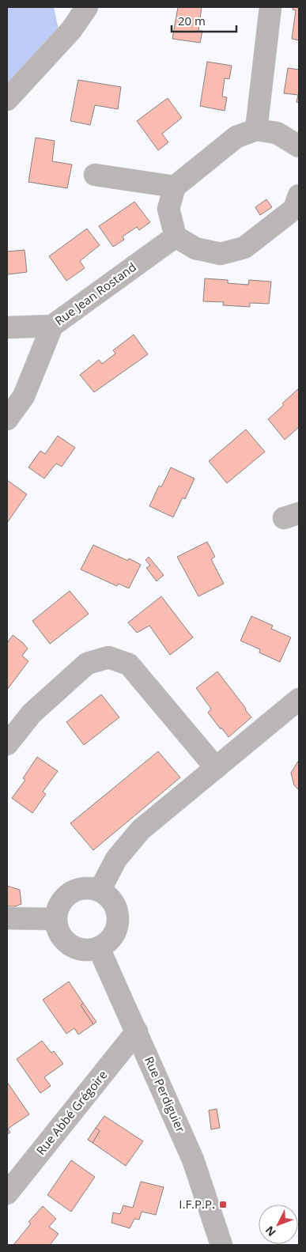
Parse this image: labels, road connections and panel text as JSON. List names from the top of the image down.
{
  "streets": {
    "street": ["Rue Jean Rostand", "Rue Perdiguier", "Rue Abbé Grégoire"]
  },
  "crossings": [
    ["Rue Perdiguier", "Rue Abbé Grégoire"]
  ],
  "places": {
    "transit": ["I.F.P.P."]
  },
  "scale_bar": "20 m",
  "north": "bottom left"
}
